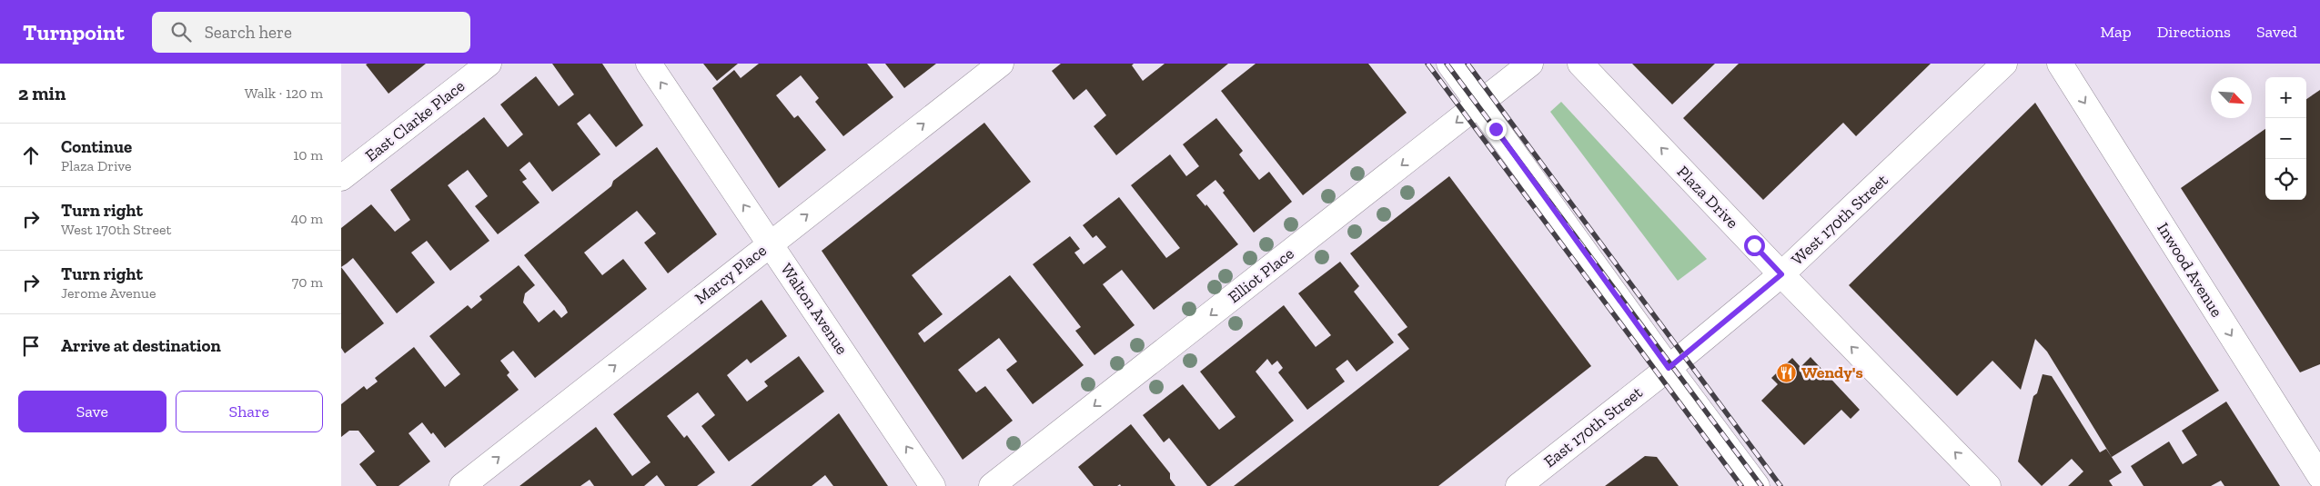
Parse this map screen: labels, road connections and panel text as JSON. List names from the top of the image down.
{
  "streets": {
    "street": [
      "East Clarke Place",
      "Plaza Drive",
      "West 170th Street",
      "Inwood Avenue",
      "Marcy Place",
      "Elliot Place",
      "Walton Avenue",
      "East 170th Street"
    ]
  },
  "crossings": [
    ["Plaza Drive", "West 170th Street"],
    ["West 170th Street", "East 170th Street"],
    ["Marcy Place", "Walton Avenue"]
  ],
  "one_way": [
    "Inwood Avenue",
    "Marcy Place",
    "Elliot Place",
    "Walton Avenue"
  ],
  "places": {
    "restaurant": ["Wendy's"]
  },
  "north": "bottom right",
  "page": {
    "header": "Turnpoint",
    "search": "Search here",
    "nav": ["Map", "Directions", "Saved"],
    "heading": ["2 min", "Walk · 120 m"],
    "map_buttons": ["+", "−"],
    "list": [
      ["Continue", "Plaza Drive", "10 m"],
      ["Turn right", "West 170th Street", "40 m"],
      ["Turn right", "Jerome Avenue", "70 m"],
      "Arrive at destination"
    ],
    "buttons": ["Save", "Share"]
  }
}
